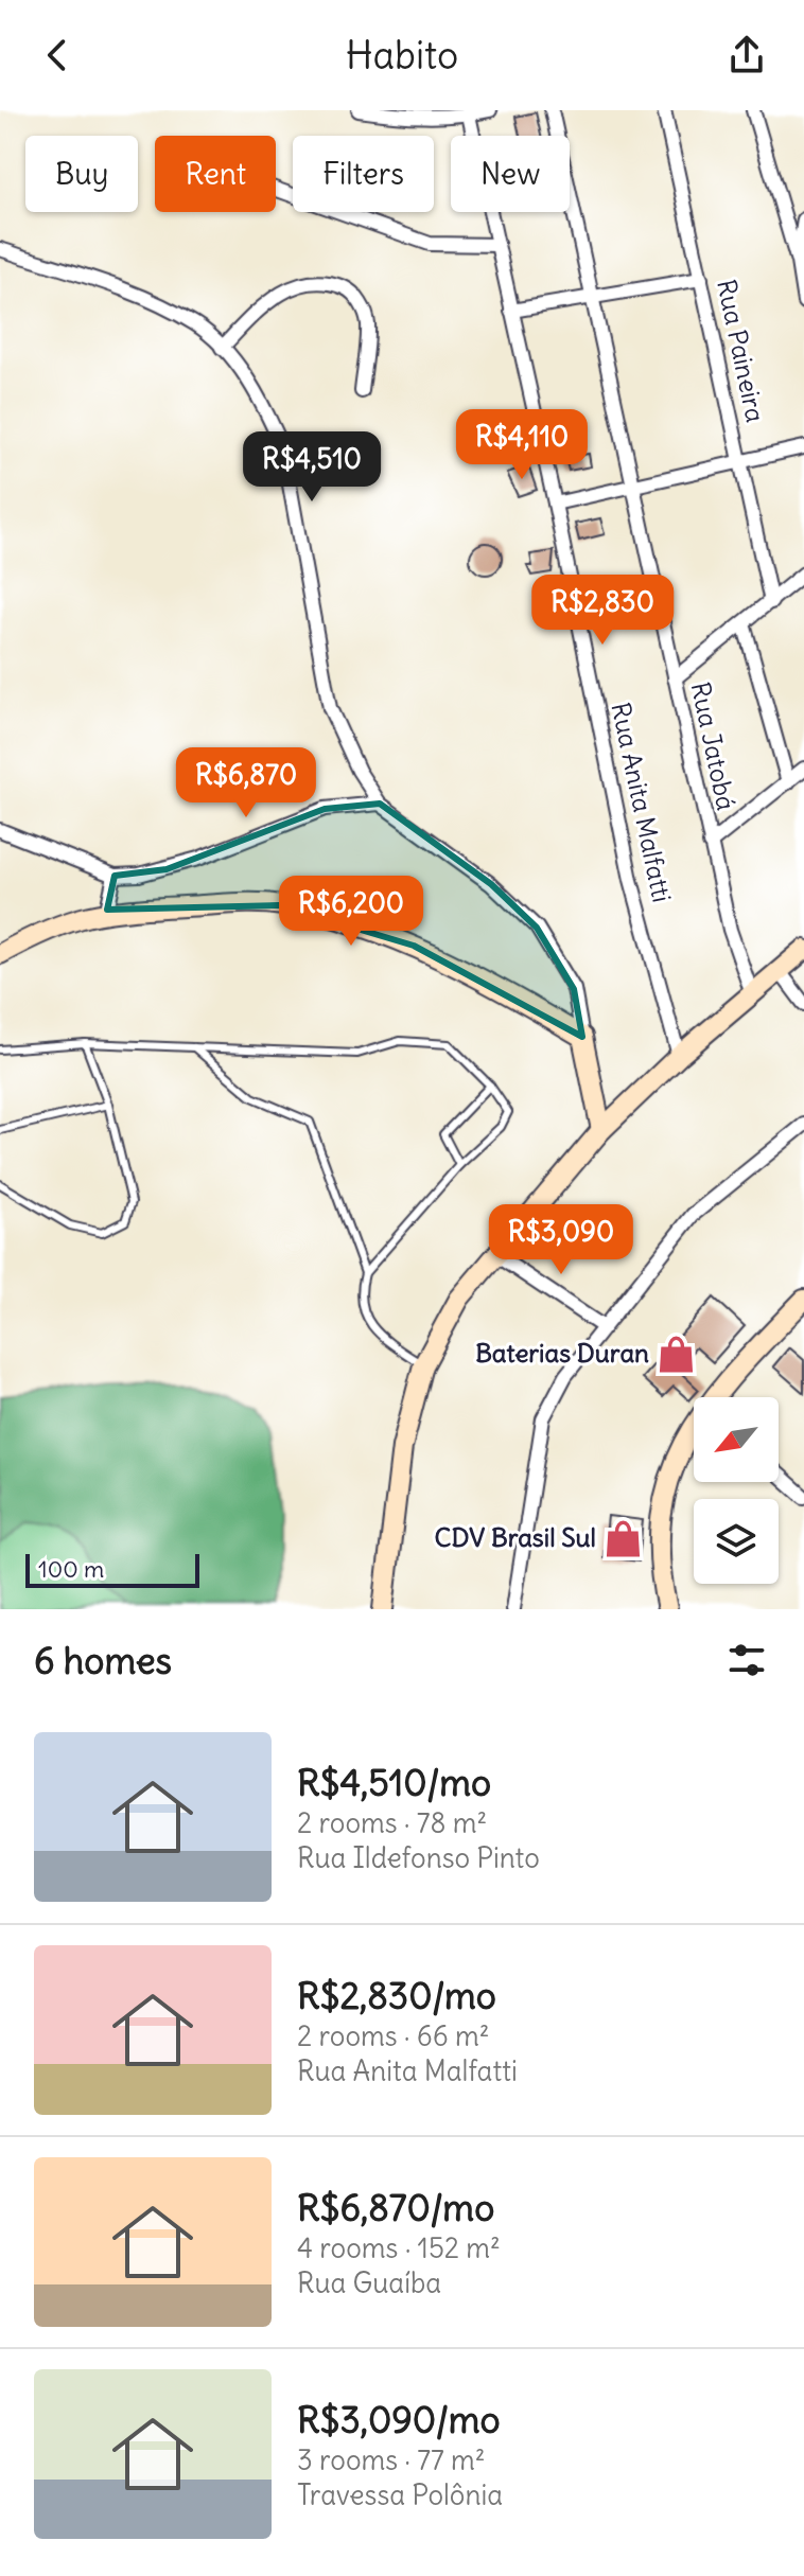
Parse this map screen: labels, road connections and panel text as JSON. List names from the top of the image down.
{
  "streets": {
    "street": ["Rua Paineira", "Rua Jatobá", "Rua Anita Malfatti"]
  },
  "places": {
    "shop": ["Baterias Duran", "CDV Brasil Sul"]
  },
  "scale_bar": "100 m",
  "north": "bottom left",
  "page": {
    "header": "Habito",
    "chip": [
      "Buy",
      "Rent",
      "Filters",
      "New"
    ],
    "price": [
      "R$4,110",
      "R$4,510",
      "R$2,830",
      "R$6,870",
      "R$6,200",
      "R$3,090"
    ],
    "scale": "100 m",
    "heading": "6 homes",
    "list": [
      {
        "name": "R$4,510/mo",
        "note": "2 rooms · 78 m² · Rua Ildefonso Pinto"
      },
      {
        "name": "R$2,830/mo",
        "note": "2 rooms · 66 m² · Rua Anita Malfatti"
      },
      {
        "name": "R$6,870/mo",
        "note": "4 rooms · 152 m² · Rua Guaíba"
      },
      {
        "name": "R$3,090/mo",
        "note": "3 rooms · 77 m² · Travessa Polônia"
      }
    ]
  }
}
